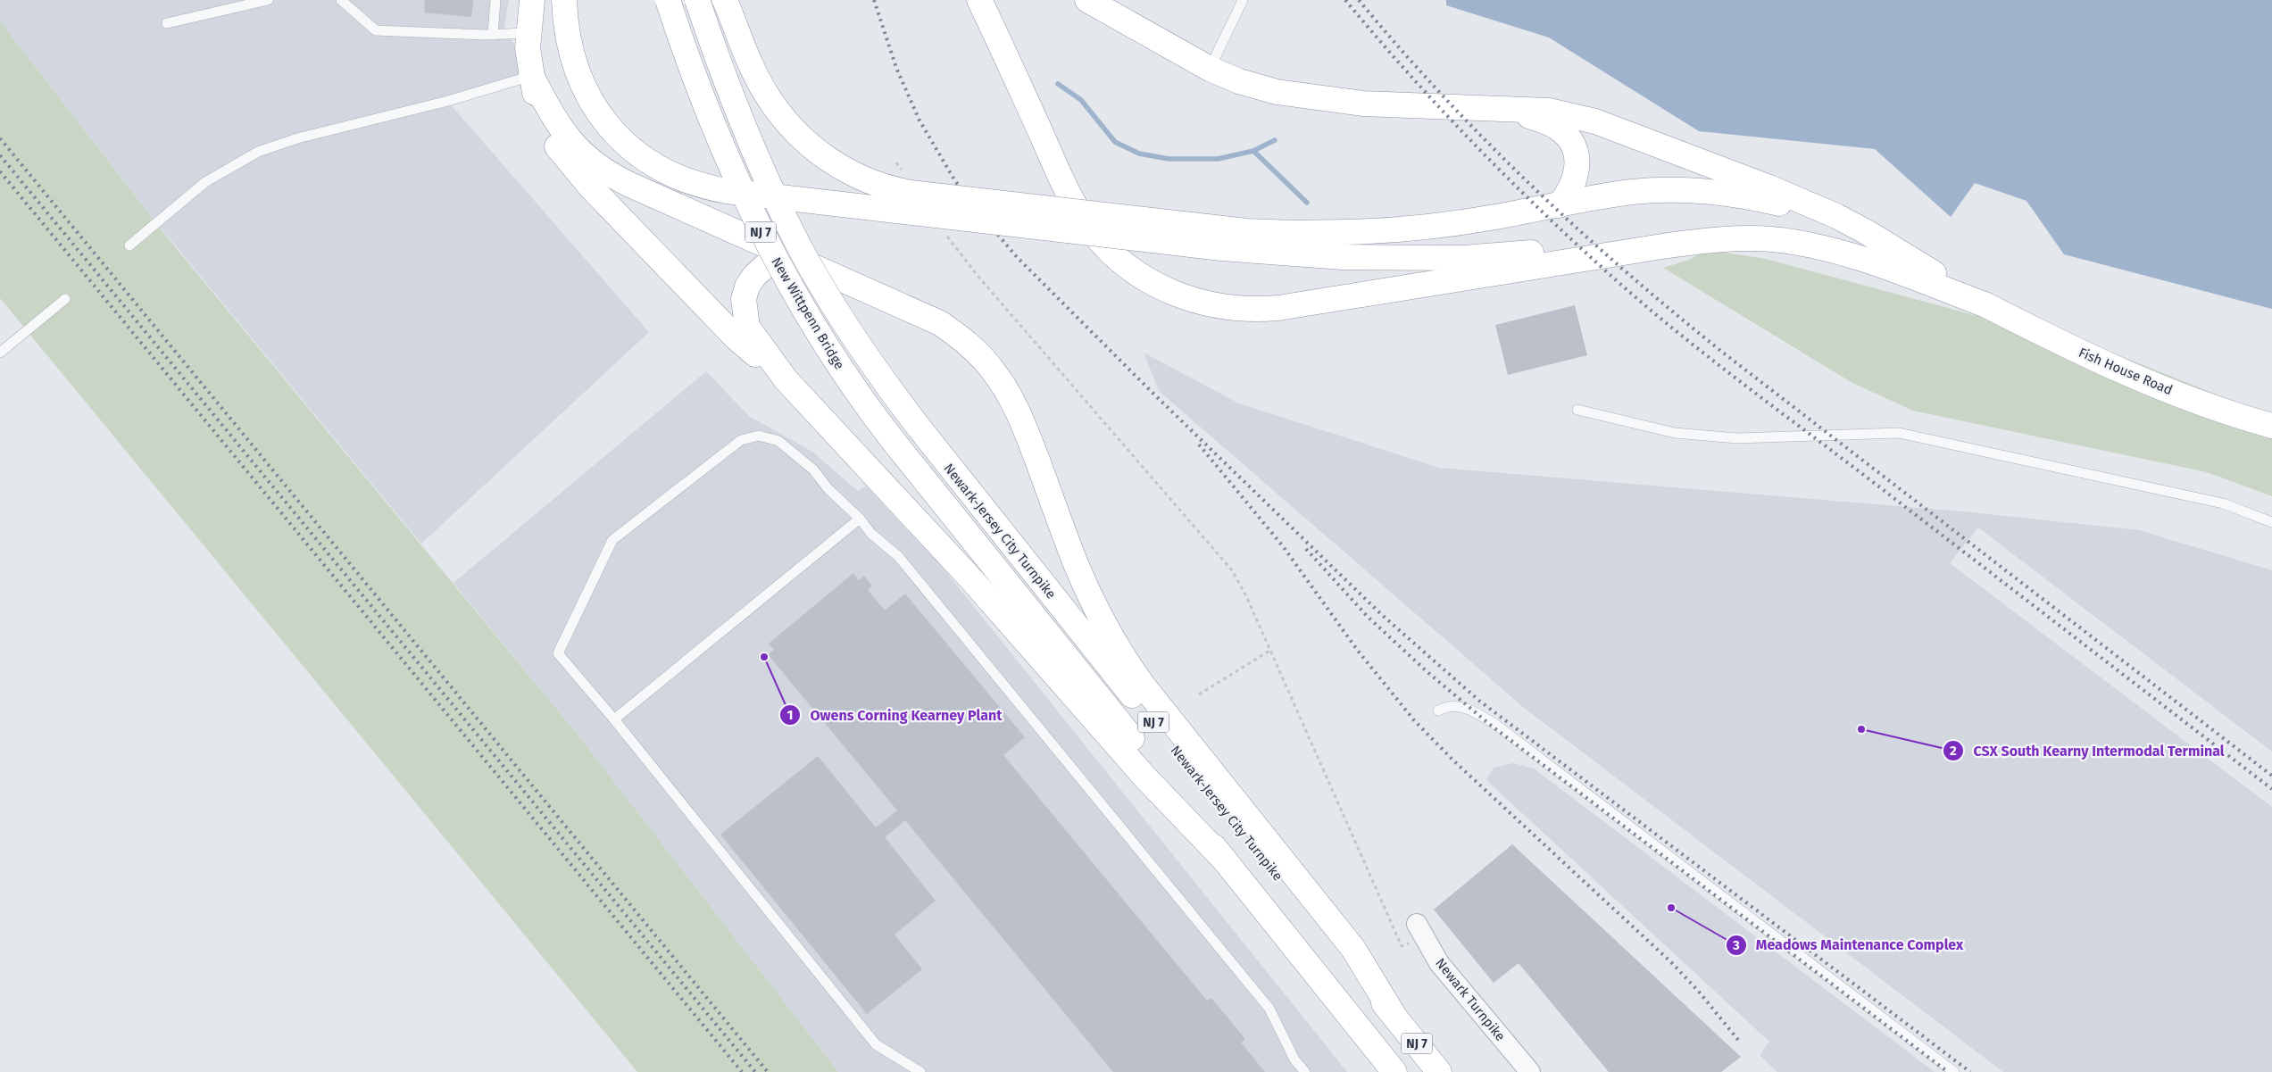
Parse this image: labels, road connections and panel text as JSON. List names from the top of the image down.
{
  "streets": {
    "main road": [
      "NJ 7",
      "New Wittpenn Bridge",
      "Fish House Road",
      "Newark-Jersey City Turnpike"
    ],
    "street": ["Newark Turnpike"]
  },
  "crossings": [
    ["New Wittpenn Bridge", "Newark-Jersey City Turnpike"]
  ],
  "places": ["Owens Corning Kearney Plant", "CSX South Kearny Intermodal Terminal", "Meadows Maintenance Complex"]
}
